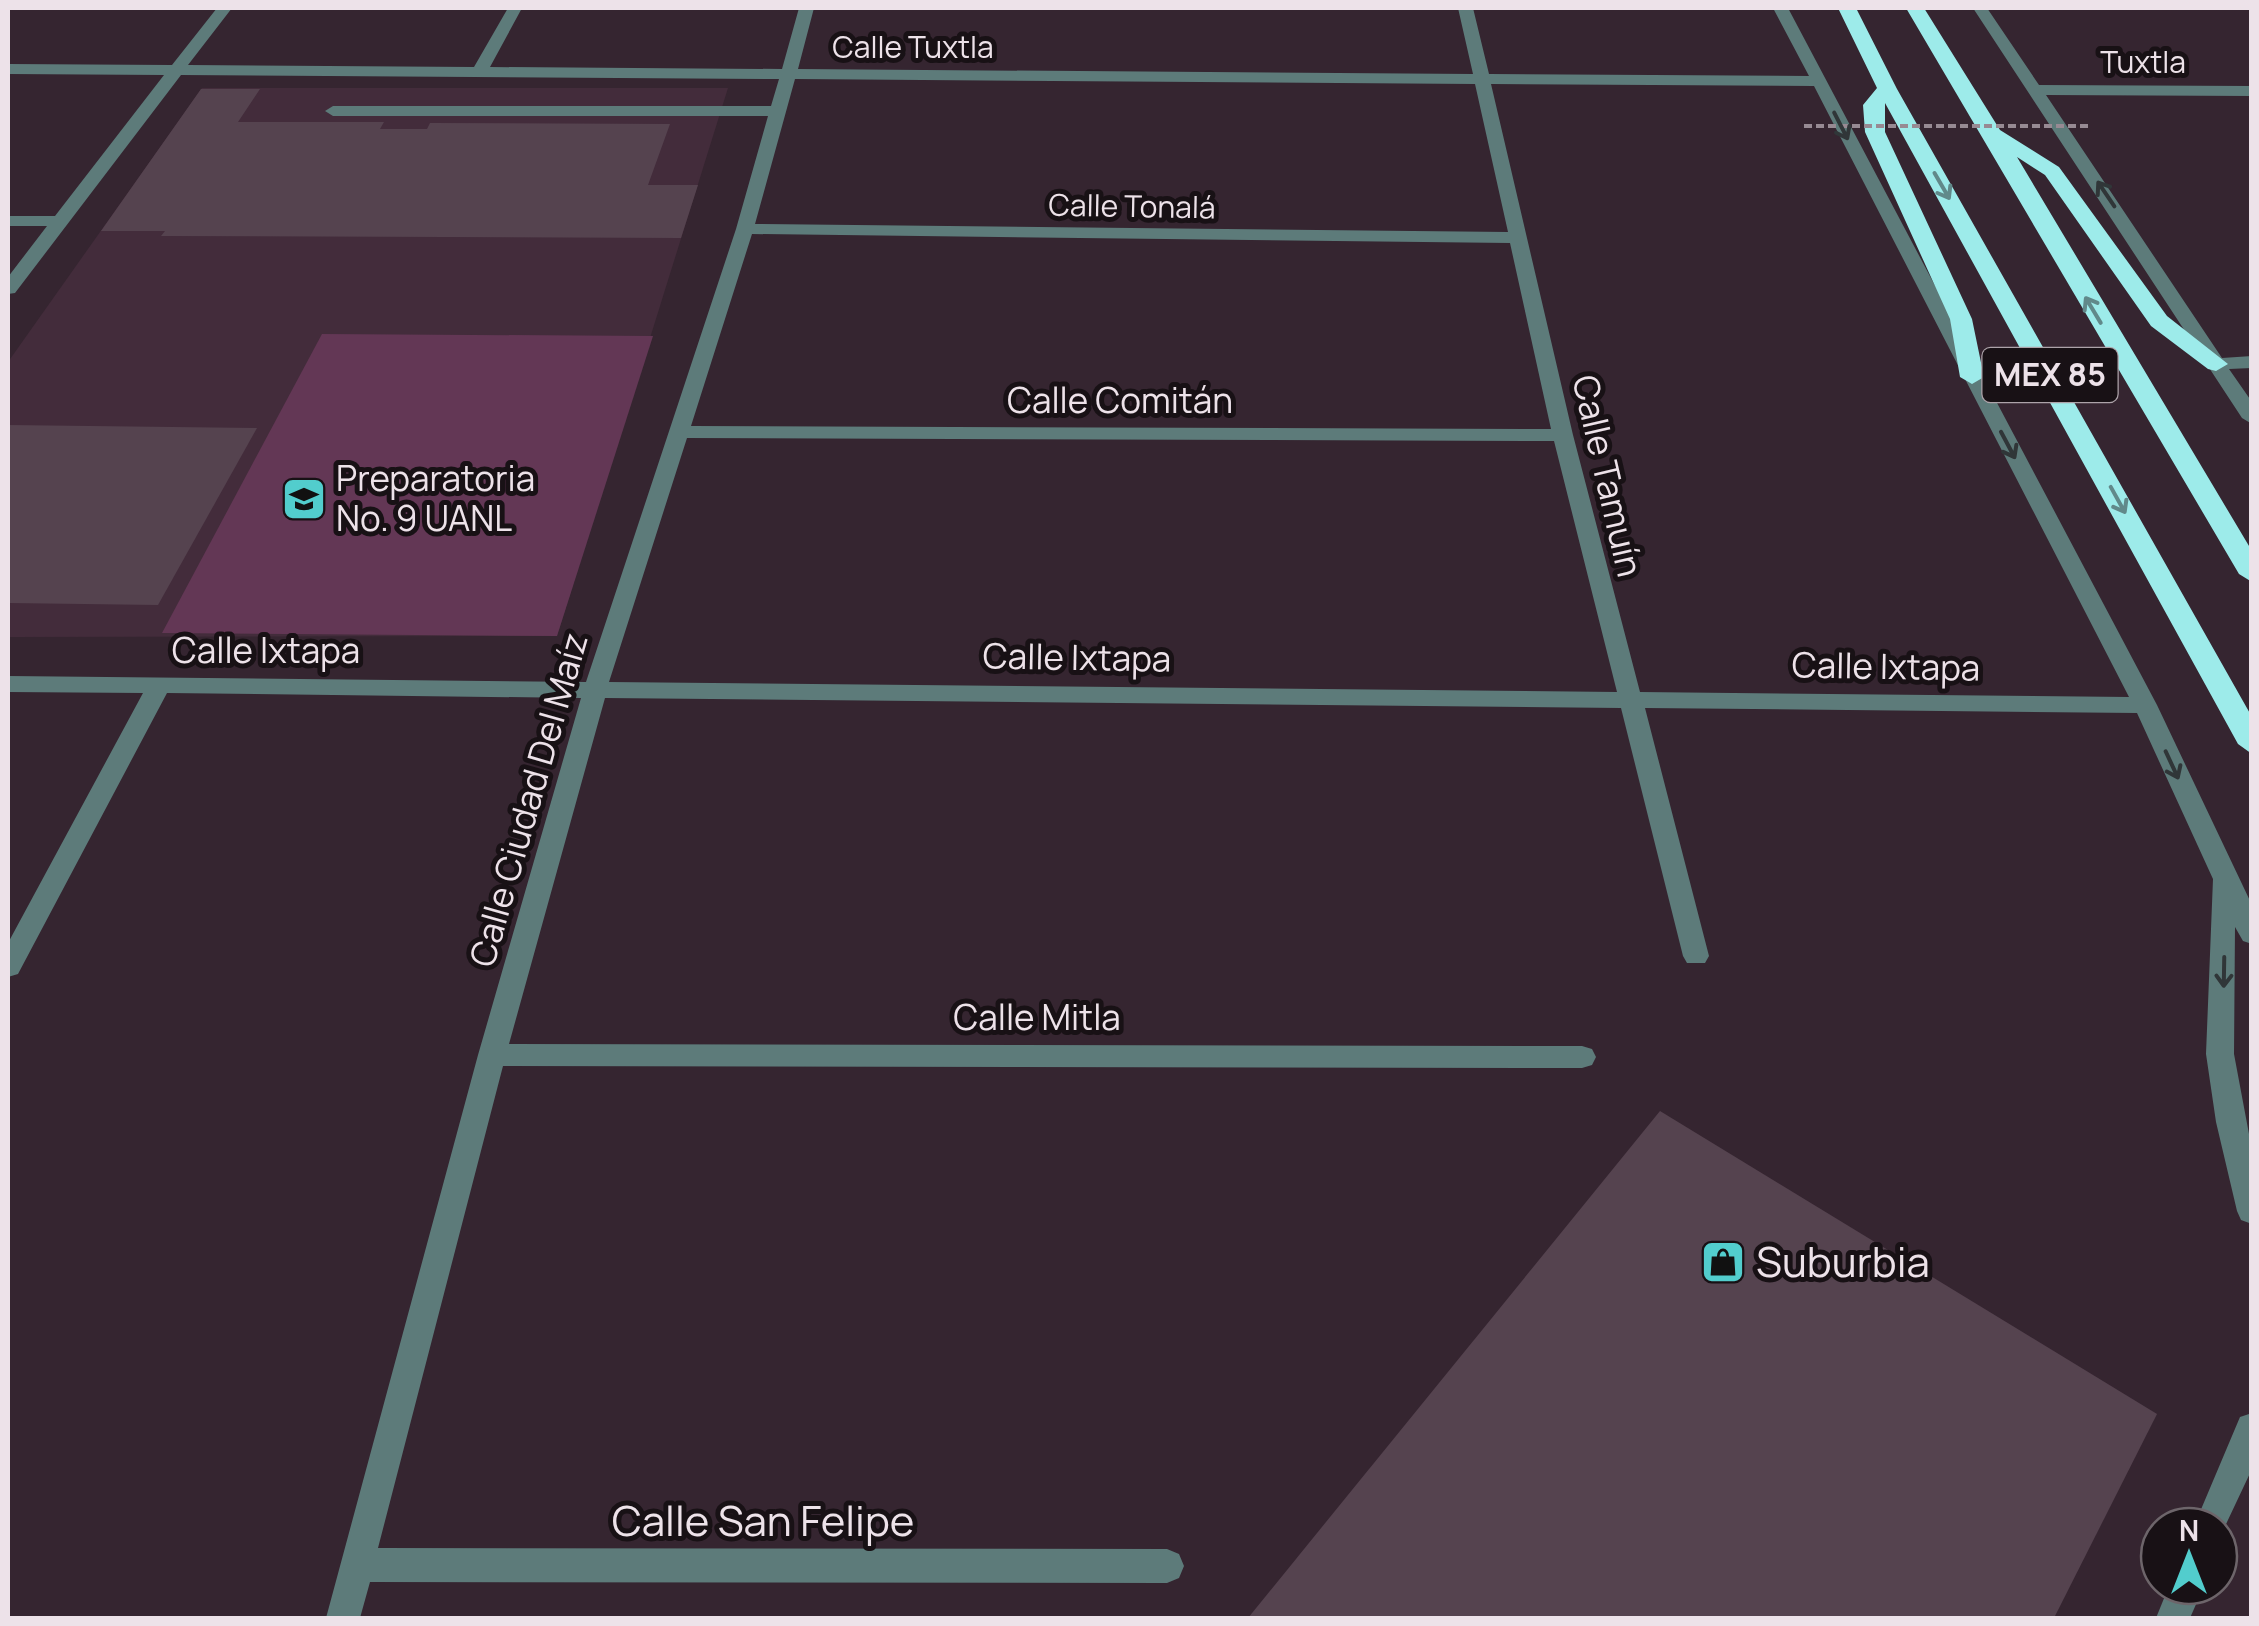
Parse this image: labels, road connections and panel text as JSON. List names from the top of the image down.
{
  "streets": {
    "highway": ["MEX 85"],
    "street": [
      "Calle Tuxtla",
      "Tuxtla",
      "Calle Tonalá",
      "Calle Comitán",
      "Calle Tamuín",
      "Calle Ixtapa",
      "Calle Ciudad Del Maíz",
      "Calle Mitla",
      "Calle San Felipe"
    ]
  },
  "crossings": [
    ["Calle Tuxtla", "Calle Tamuín"],
    ["Calle Tuxtla", "Calle Ciudad Del Maíz"],
    ["Calle Tonalá", "Calle Tamuín"],
    ["Calle Tonalá", "Calle Ciudad Del Maíz"],
    ["Calle Comitán", "Calle Tamuín"],
    ["Calle Comitán", "Calle Ciudad Del Maíz"],
    ["Calle Tamuín", "Calle Ixtapa"],
    ["Calle Ixtapa", "Calle Ciudad Del Maíz"],
    ["Calle Ciudad Del Maíz", "Calle Mitla"],
    ["Calle Ciudad Del Maíz", "Calle San Felipe"]
  ],
  "places": {
    "school or university": ["Preparatoria No. 9 UANL"],
    "shop": ["Suburbia"]
  },
  "north": "top"
}
